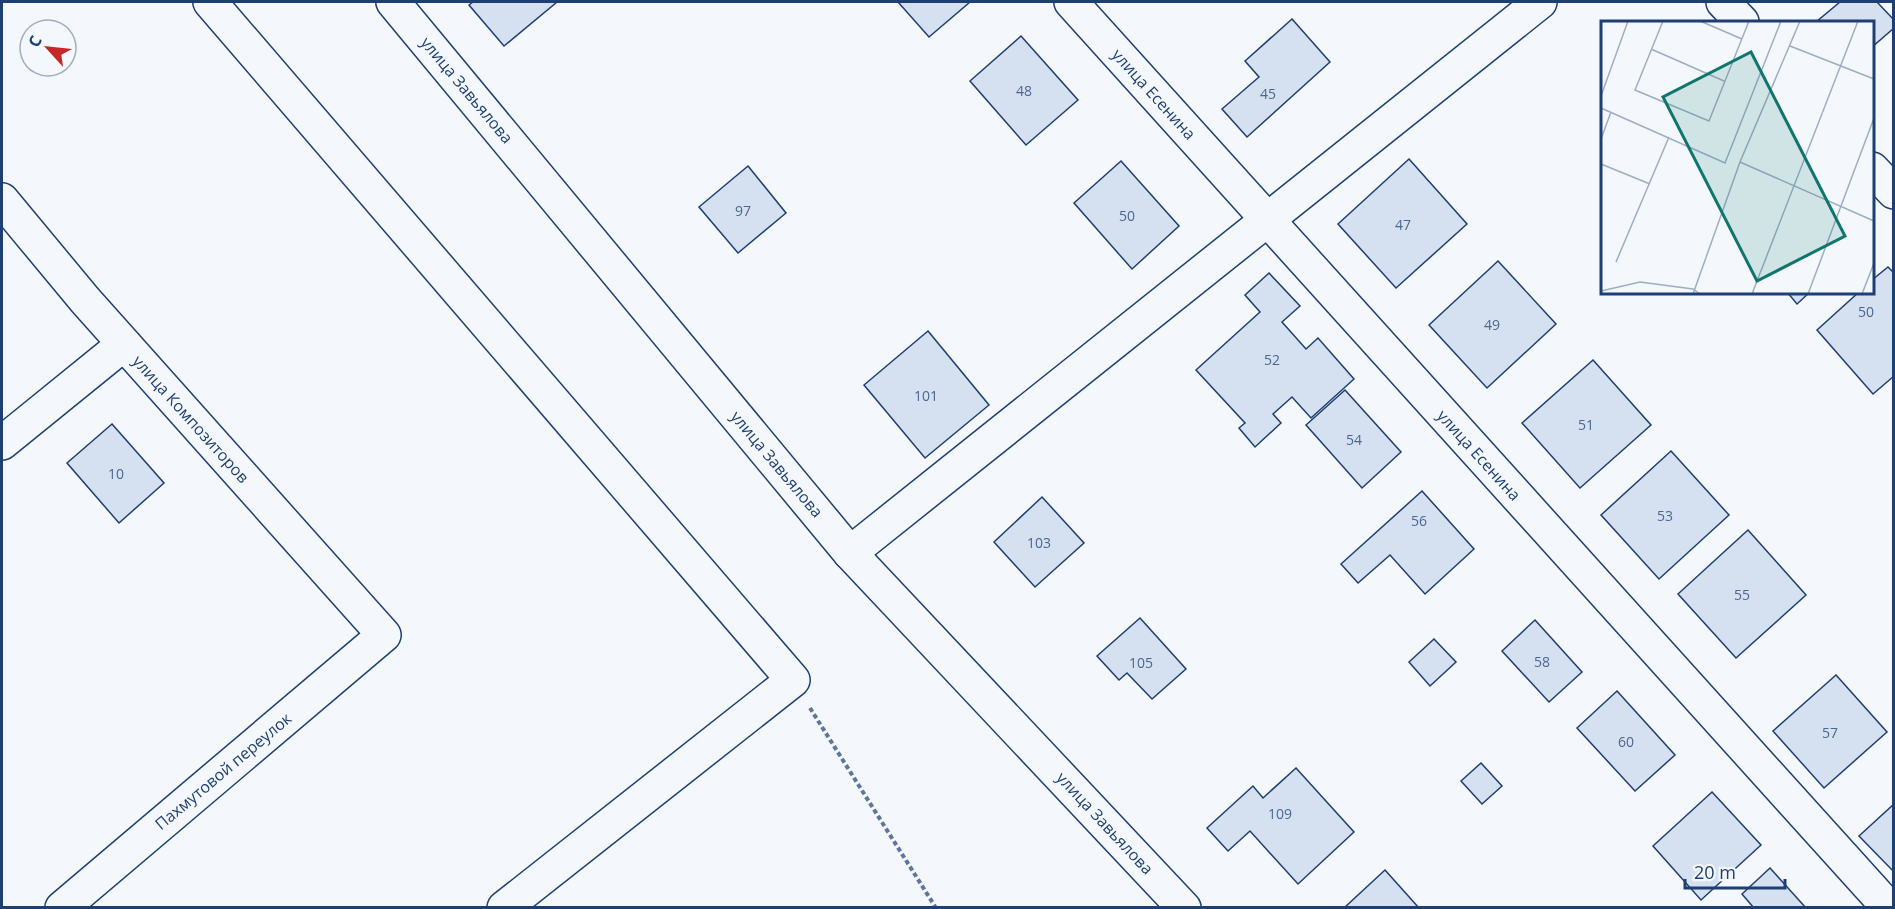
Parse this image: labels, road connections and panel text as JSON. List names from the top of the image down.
{
  "streets": {
    "street": [
      "улица Завьялова",
      "улица Есенина",
      "улица Композиторов",
      "Пахмутовой переулок"
    ]
  },
  "crossings": [
    ["улица Композиторов", "Пахмутовой переулок"]
  ],
  "house_numbers": [
    "48",
    "45",
    "97",
    "50",
    "47",
    "50",
    "49",
    "52",
    "101",
    "51",
    "54",
    "10",
    "53",
    "56",
    "103",
    "55",
    "58",
    "105",
    "57",
    "60",
    "109"
  ],
  "scale_bar": "20 m",
  "north": "top left"
}
